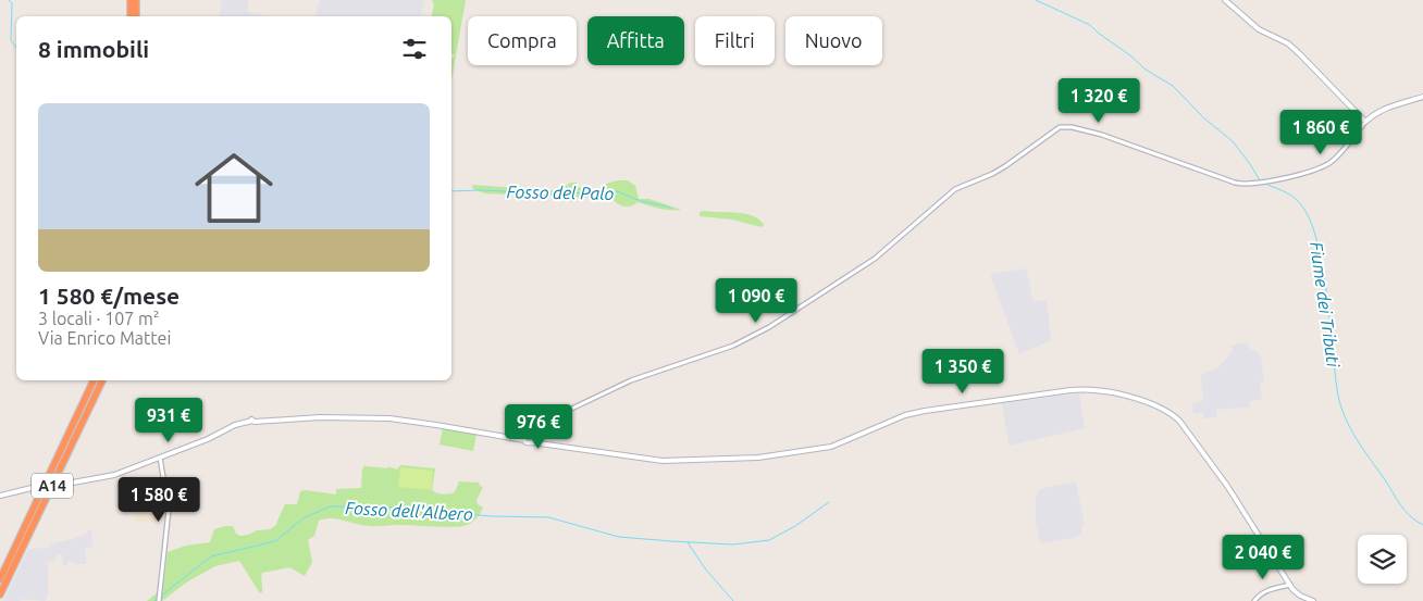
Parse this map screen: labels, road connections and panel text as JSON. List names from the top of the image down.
{
  "streets": {
    "highway": ["A14"]
  },
  "water": ["Fosso del Palo", "Fiume dei Tributi", "Fosso dell'Albero"],
  "page": {
    "chip": [
      "Compra",
      "Affitta",
      "Filtri",
      "Nuovo"
    ],
    "heading": "8 immobili",
    "price": [
      "1 320 €",
      "1 860 €",
      "1 090 €",
      "1 350 €",
      "931 €",
      "976 €",
      "1 580 €",
      "2 040 €"
    ],
    "list": [
      {
        "name": "1 580 €/mese",
        "note": "3 locali · 107 m² · Via Enrico Mattei"
      }
    ]
  }
}
